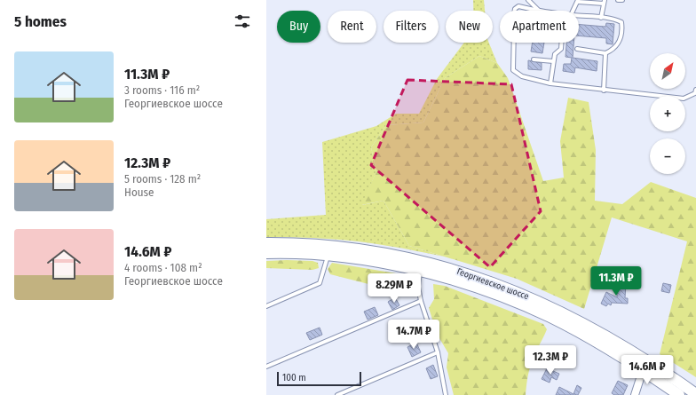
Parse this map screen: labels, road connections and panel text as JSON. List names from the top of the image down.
{
  "streets": {
    "main road": ["Георгиевское шоссе"]
  },
  "scale_bar": "100 m",
  "north": "top right",
  "page": {
    "heading": "5 homes",
    "chip": [
      "Buy",
      "Rent",
      "Filters",
      "New",
      "Apartment"
    ],
    "list": [
      {
        "name": "11.3M ₽",
        "note": "3 rooms · 116 m² · Георгиевское шоссе"
      },
      {
        "name": "12.3M ₽",
        "note": "5 rooms · 128 m² · House"
      },
      {
        "name": "14.6M ₽",
        "note": "4 rooms · 108 m² · Георгиевское шоссе"
      }
    ],
    "map_buttons": ["+", "−"],
    "price": [
      "11.3M ₽",
      "8.29M ₽",
      "14.7M ₽",
      "12.3M ₽",
      "14.6M ₽"
    ],
    "scale": "100 m"
  }
}
